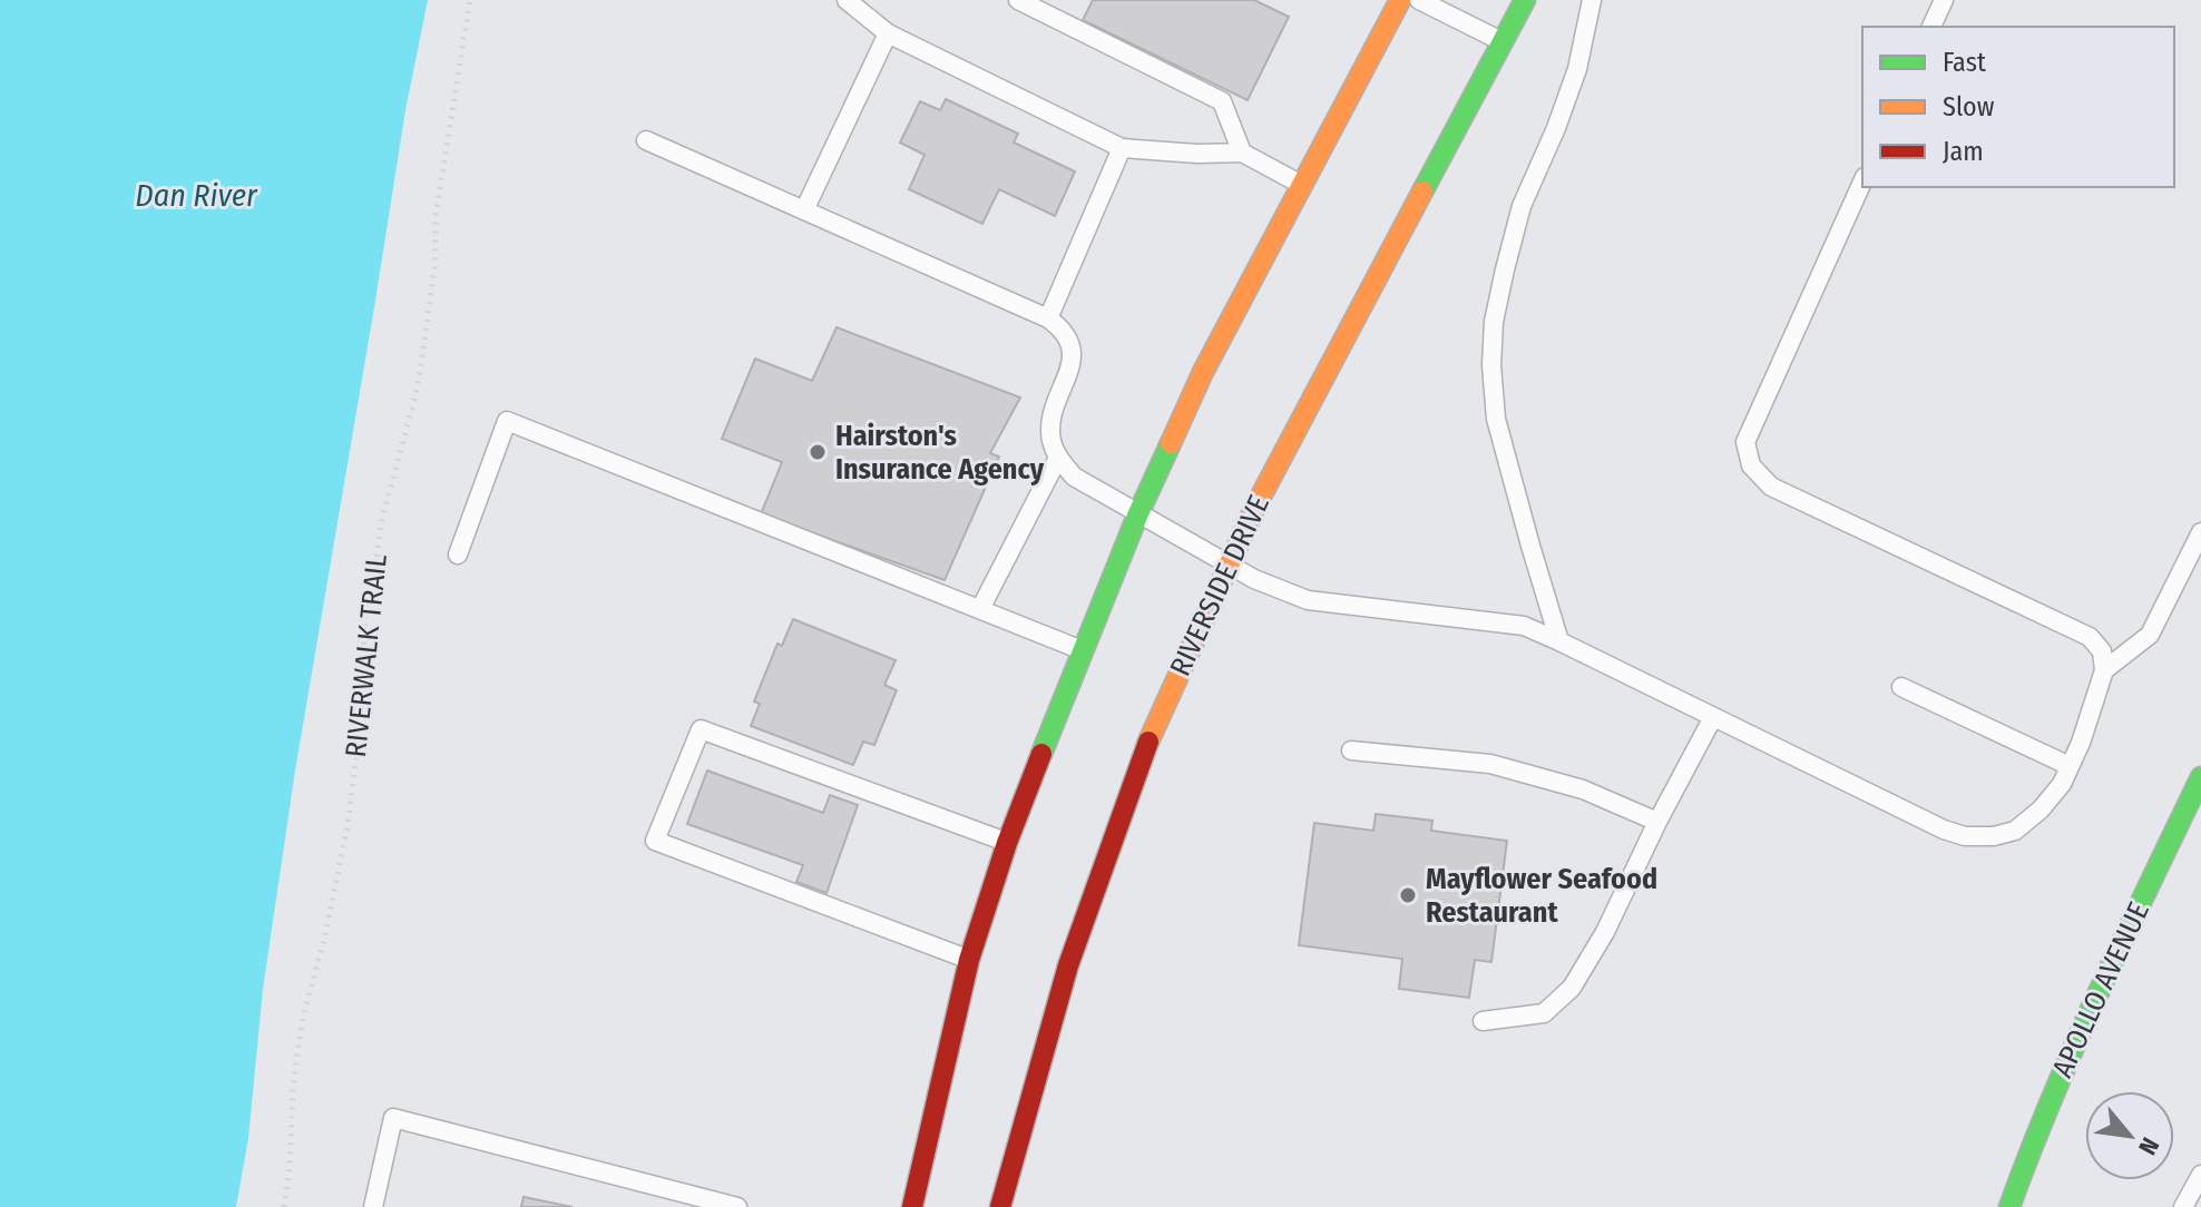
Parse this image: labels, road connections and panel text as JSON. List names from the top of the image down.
{
  "streets": {
    "main road": ["RIVERSIDE DRIVE", "APOLLO AVENUE"],
    "path": ["RIVERWALK TRAIL"]
  },
  "water": ["Dan River"],
  "places": ["Hairston's Insurance Agency", "Mayflower Seafood Restaurant"],
  "legend": ["Fast", "Slow", "Jam"],
  "north": "bottom right"
}
